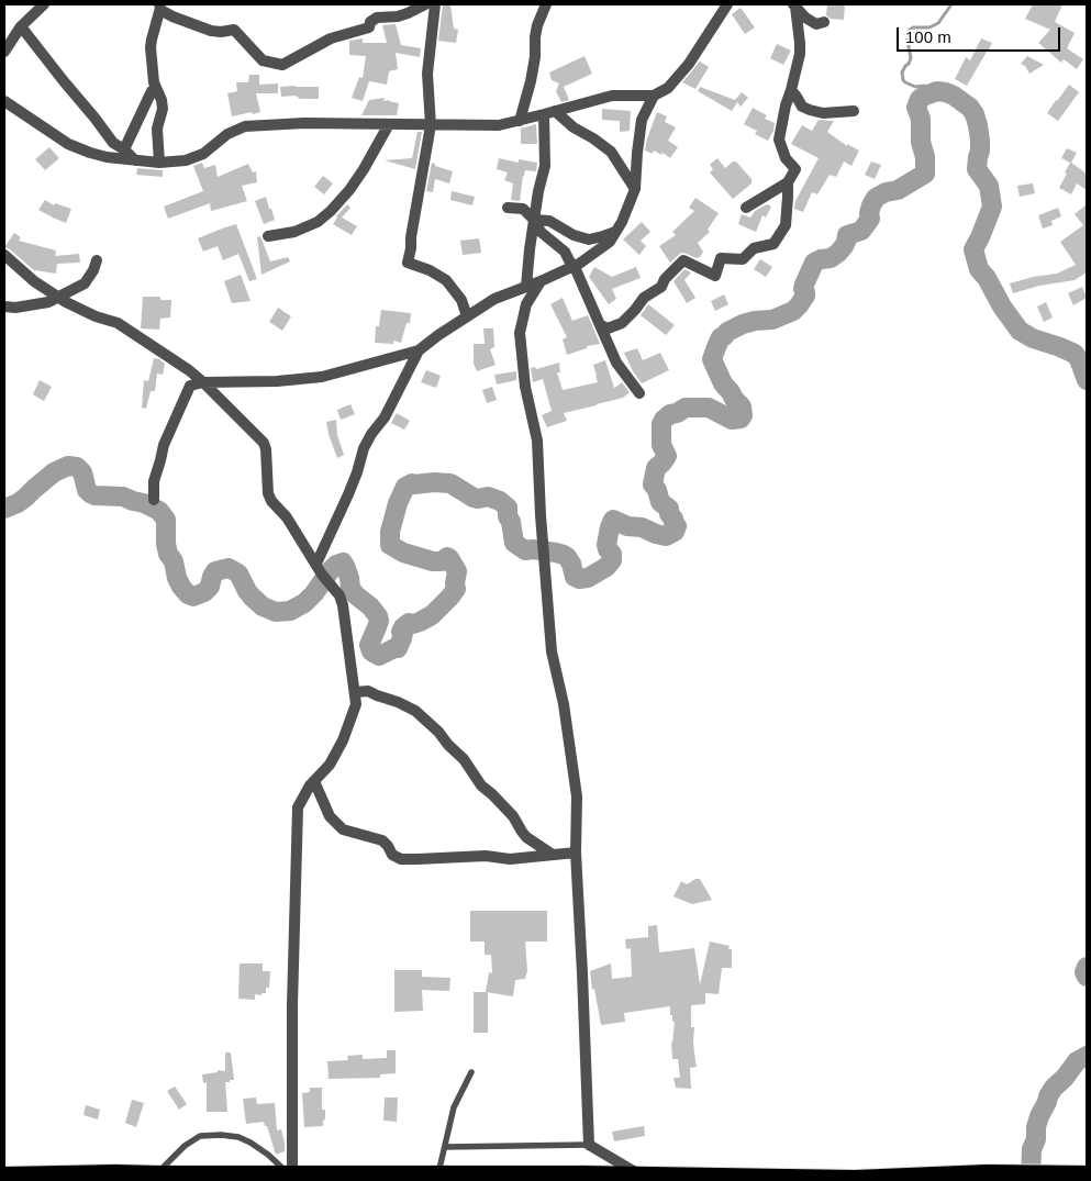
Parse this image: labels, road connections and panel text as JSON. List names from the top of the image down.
{
  "scale_bar": "100 m"
}
